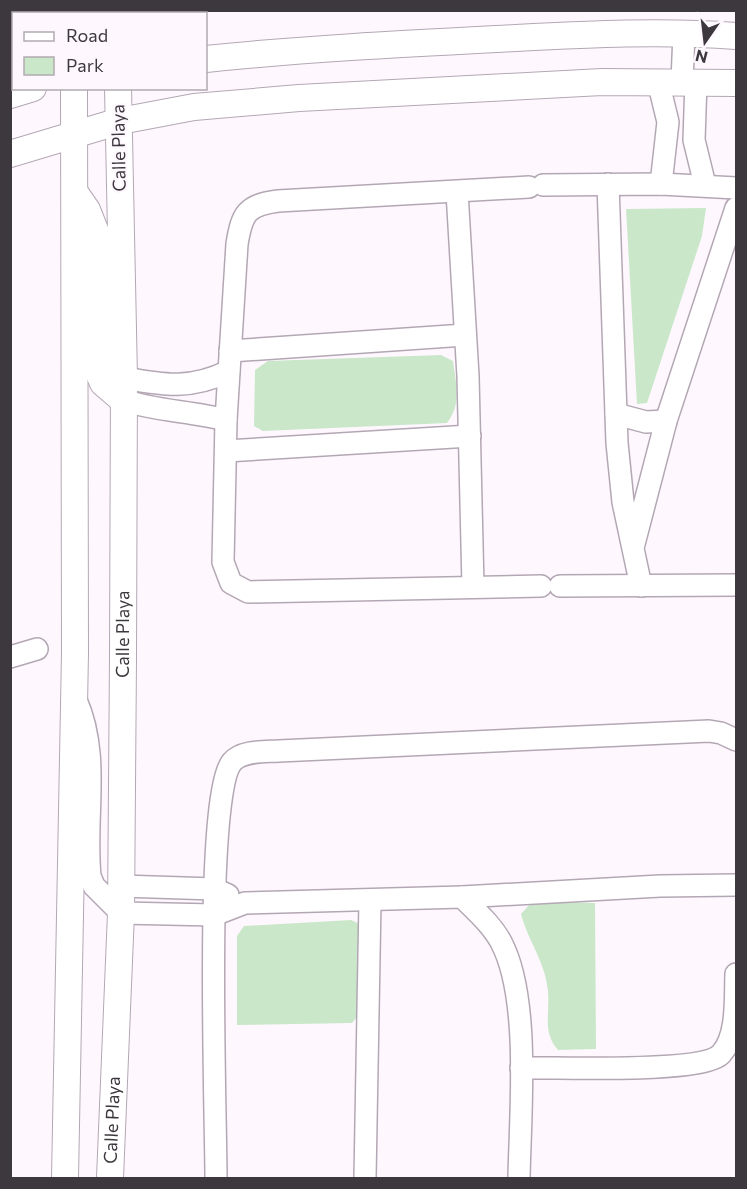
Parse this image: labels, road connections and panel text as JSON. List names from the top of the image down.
{
  "streets": {
    "street": ["Calle Playa"]
  },
  "legend": ["Road", "Park"],
  "north": "bottom"
}
